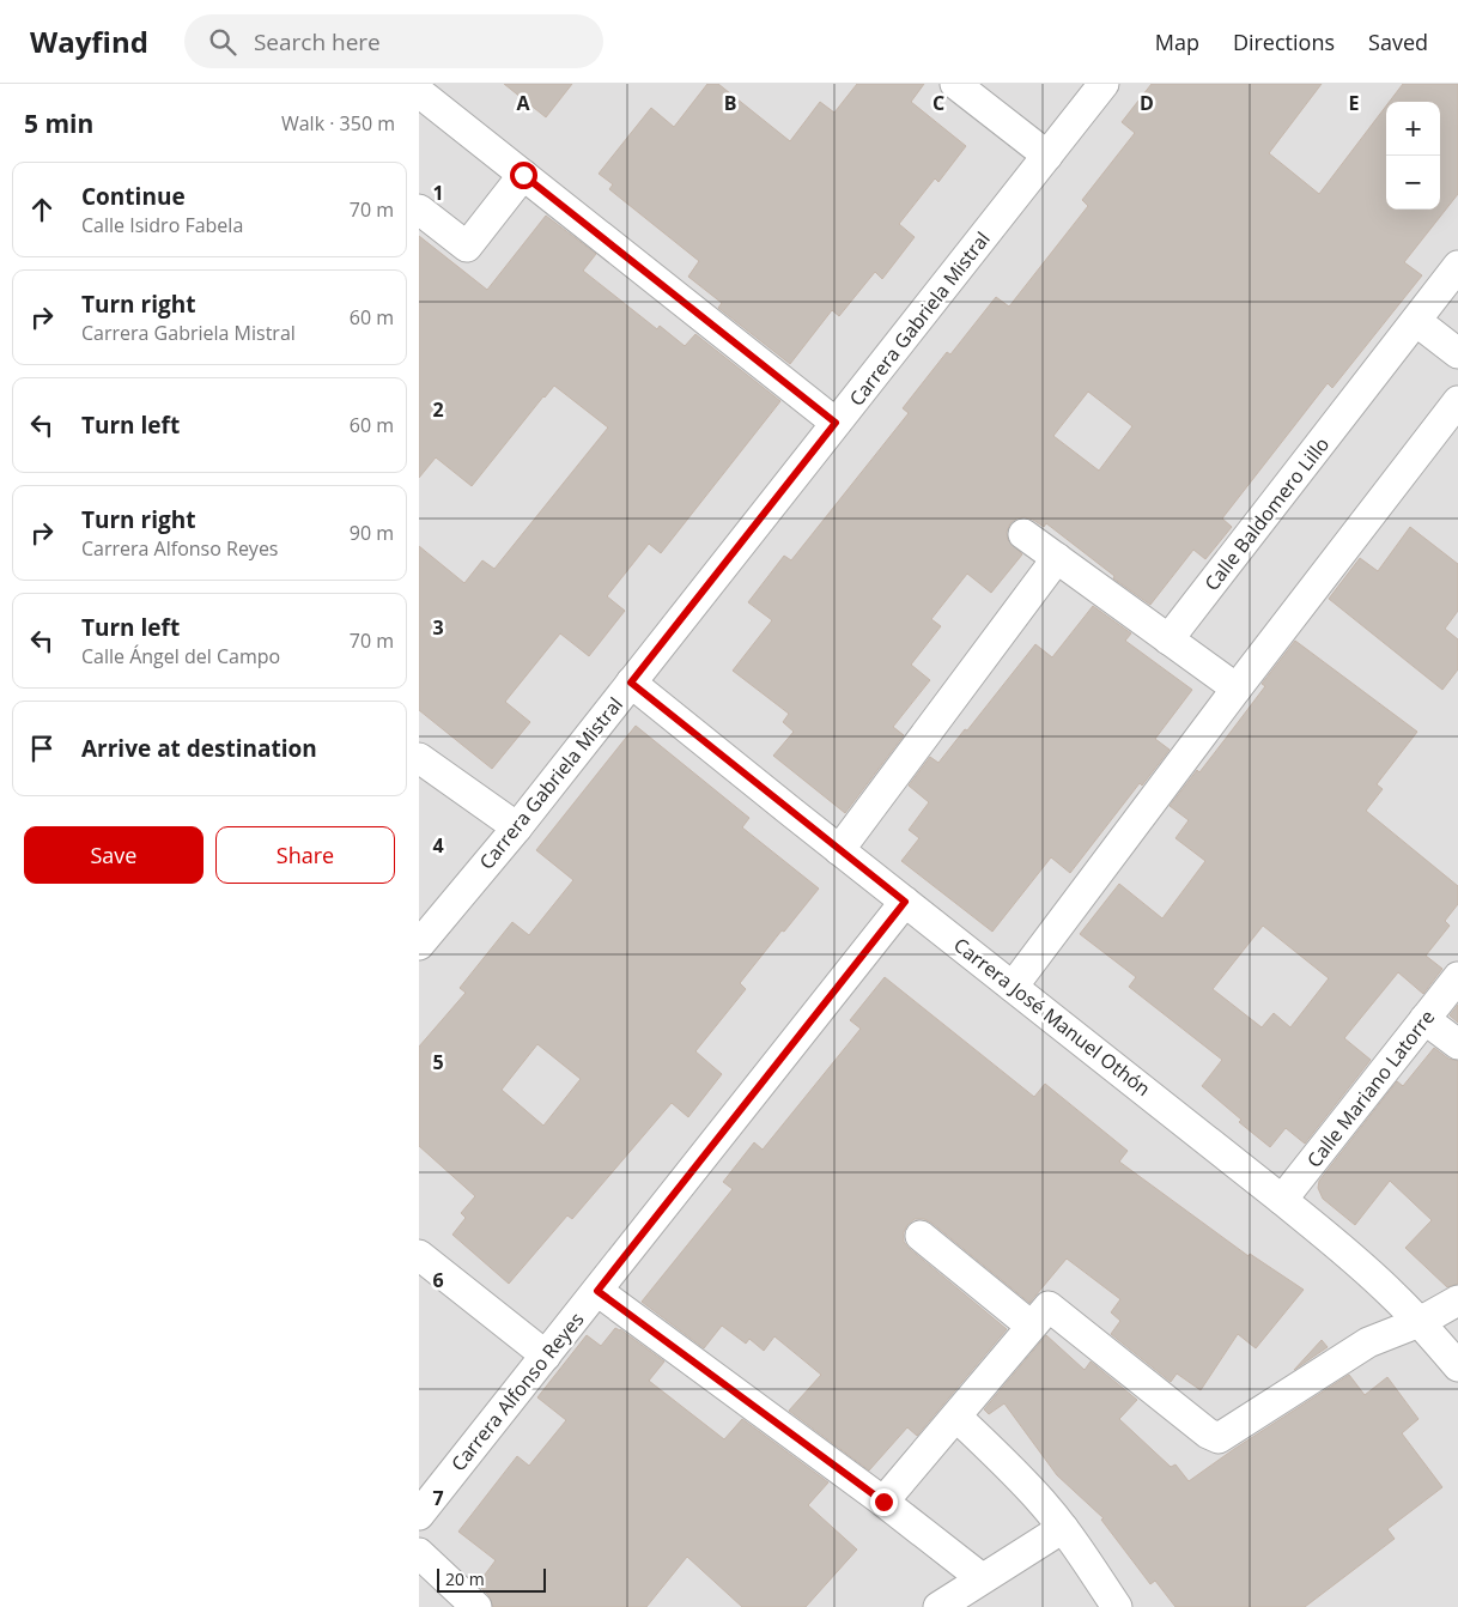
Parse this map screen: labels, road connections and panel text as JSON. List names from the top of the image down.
{
  "streets": {
    "street": [
      "Carrera Gabriela Mistral",
      "Calle Baldomero Lillo",
      "Carrera José Manuel Othón",
      "Calle Mariano Latorre",
      "Carrera Alfonso Reyes"
    ]
  },
  "crossings": [
    ["Carrera Gabriela Mistral", "Carrera José Manuel Othón"],
    ["Carrera José Manuel Othón", "Calle Mariano Latorre"],
    ["Carrera José Manuel Othón", "Carrera Alfonso Reyes"]
  ],
  "scale_bar": "20 m",
  "page": {
    "header": "Wayfind",
    "search": "Search here",
    "nav": ["Map", "Directions", "Saved"],
    "heading": ["5 min", "Walk · 350 m"],
    "map_buttons": ["+", "−"],
    "list": [
      ["Continue", "Calle Isidro Fabela", "70 m"],
      ["Turn right", "Carrera Gabriela Mistral", "60 m"],
      ["Turn left", "60 m"],
      ["Turn right", "Carrera Alfonso Reyes", "90 m"],
      ["Turn left", "Calle Ángel del Campo", "70 m"],
      "Arrive at destination"
    ],
    "buttons": ["Save", "Share"],
    "scale": "20 m"
  },
  "grid": {
    "columns": [
      "A",
      "B",
      "C",
      "D",
      "E"
    ],
    "rows": [
      "1",
      "2",
      "3",
      "4",
      "5",
      "6",
      "7"
    ]
  }
}
